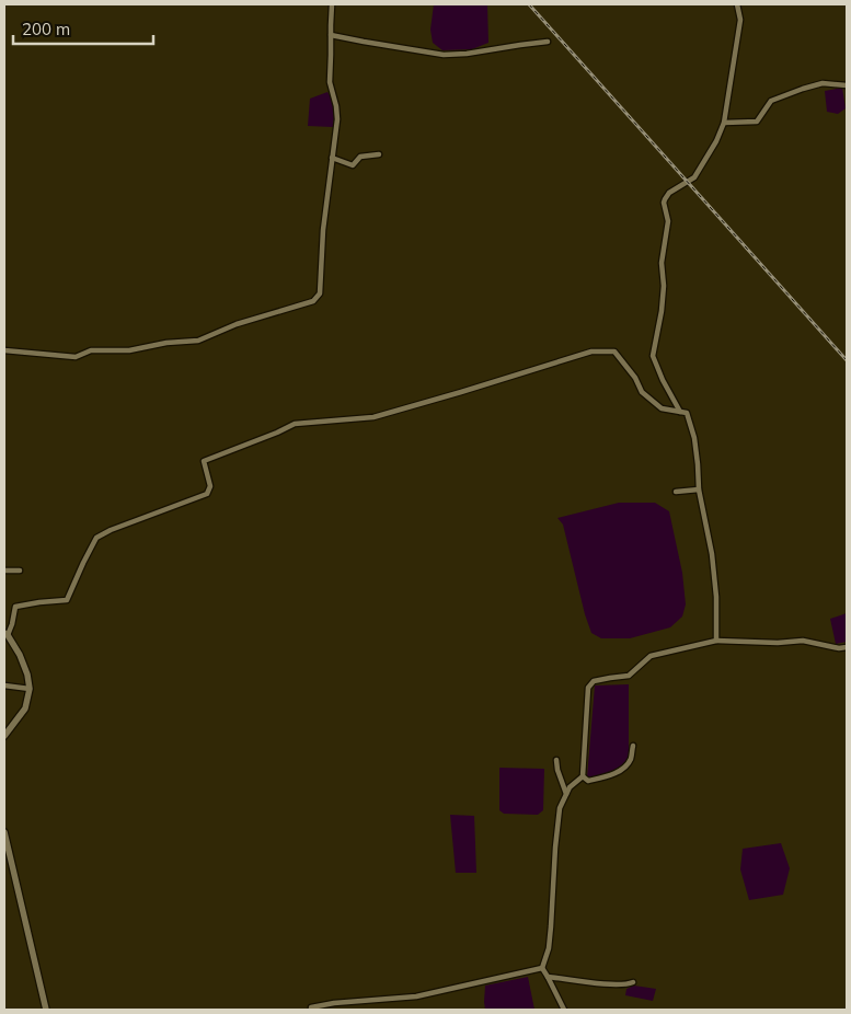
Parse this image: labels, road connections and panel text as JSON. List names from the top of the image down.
{
  "scale_bar": "200 m"
}
